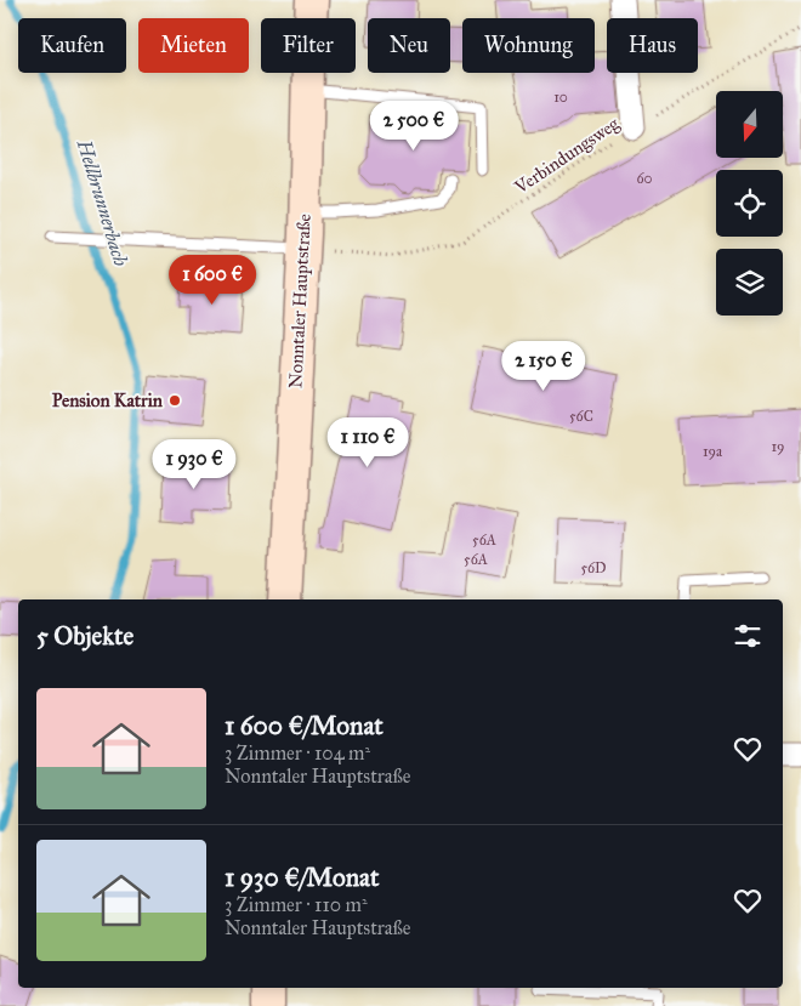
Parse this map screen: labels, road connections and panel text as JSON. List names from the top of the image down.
{
  "streets": {
    "main road": ["Nonntaler Hauptstraße"],
    "path": ["Verbindungsweg"]
  },
  "crossings": [
    ["Verbindungsweg", "Nonntaler Hauptstraße"]
  ],
  "water": ["Hellbrunnerbach"],
  "places": ["Pension Katrin"],
  "house_numbers": [
    "10",
    "60",
    "56C",
    "19",
    "19a",
    "56A",
    "56A",
    "56D"
  ],
  "north": "bottom",
  "page": {
    "chip": [
      "Kaufen",
      "Mieten",
      "Filter",
      "Neu",
      "Wohnung",
      "Haus"
    ],
    "price": [
      "2 500 €",
      "1 600 €",
      "2 150 €",
      "1 110 €",
      "1 930 €"
    ],
    "heading": "5 Objekte",
    "list": [
      {
        "name": "1 600 €/Monat",
        "note": "3 Zimmer · 104 m² · Nonntaler Hauptstraße"
      },
      {
        "name": "1 930 €/Monat",
        "note": "3 Zimmer · 110 m² · Nonntaler Hauptstraße"
      }
    ]
  }
}
